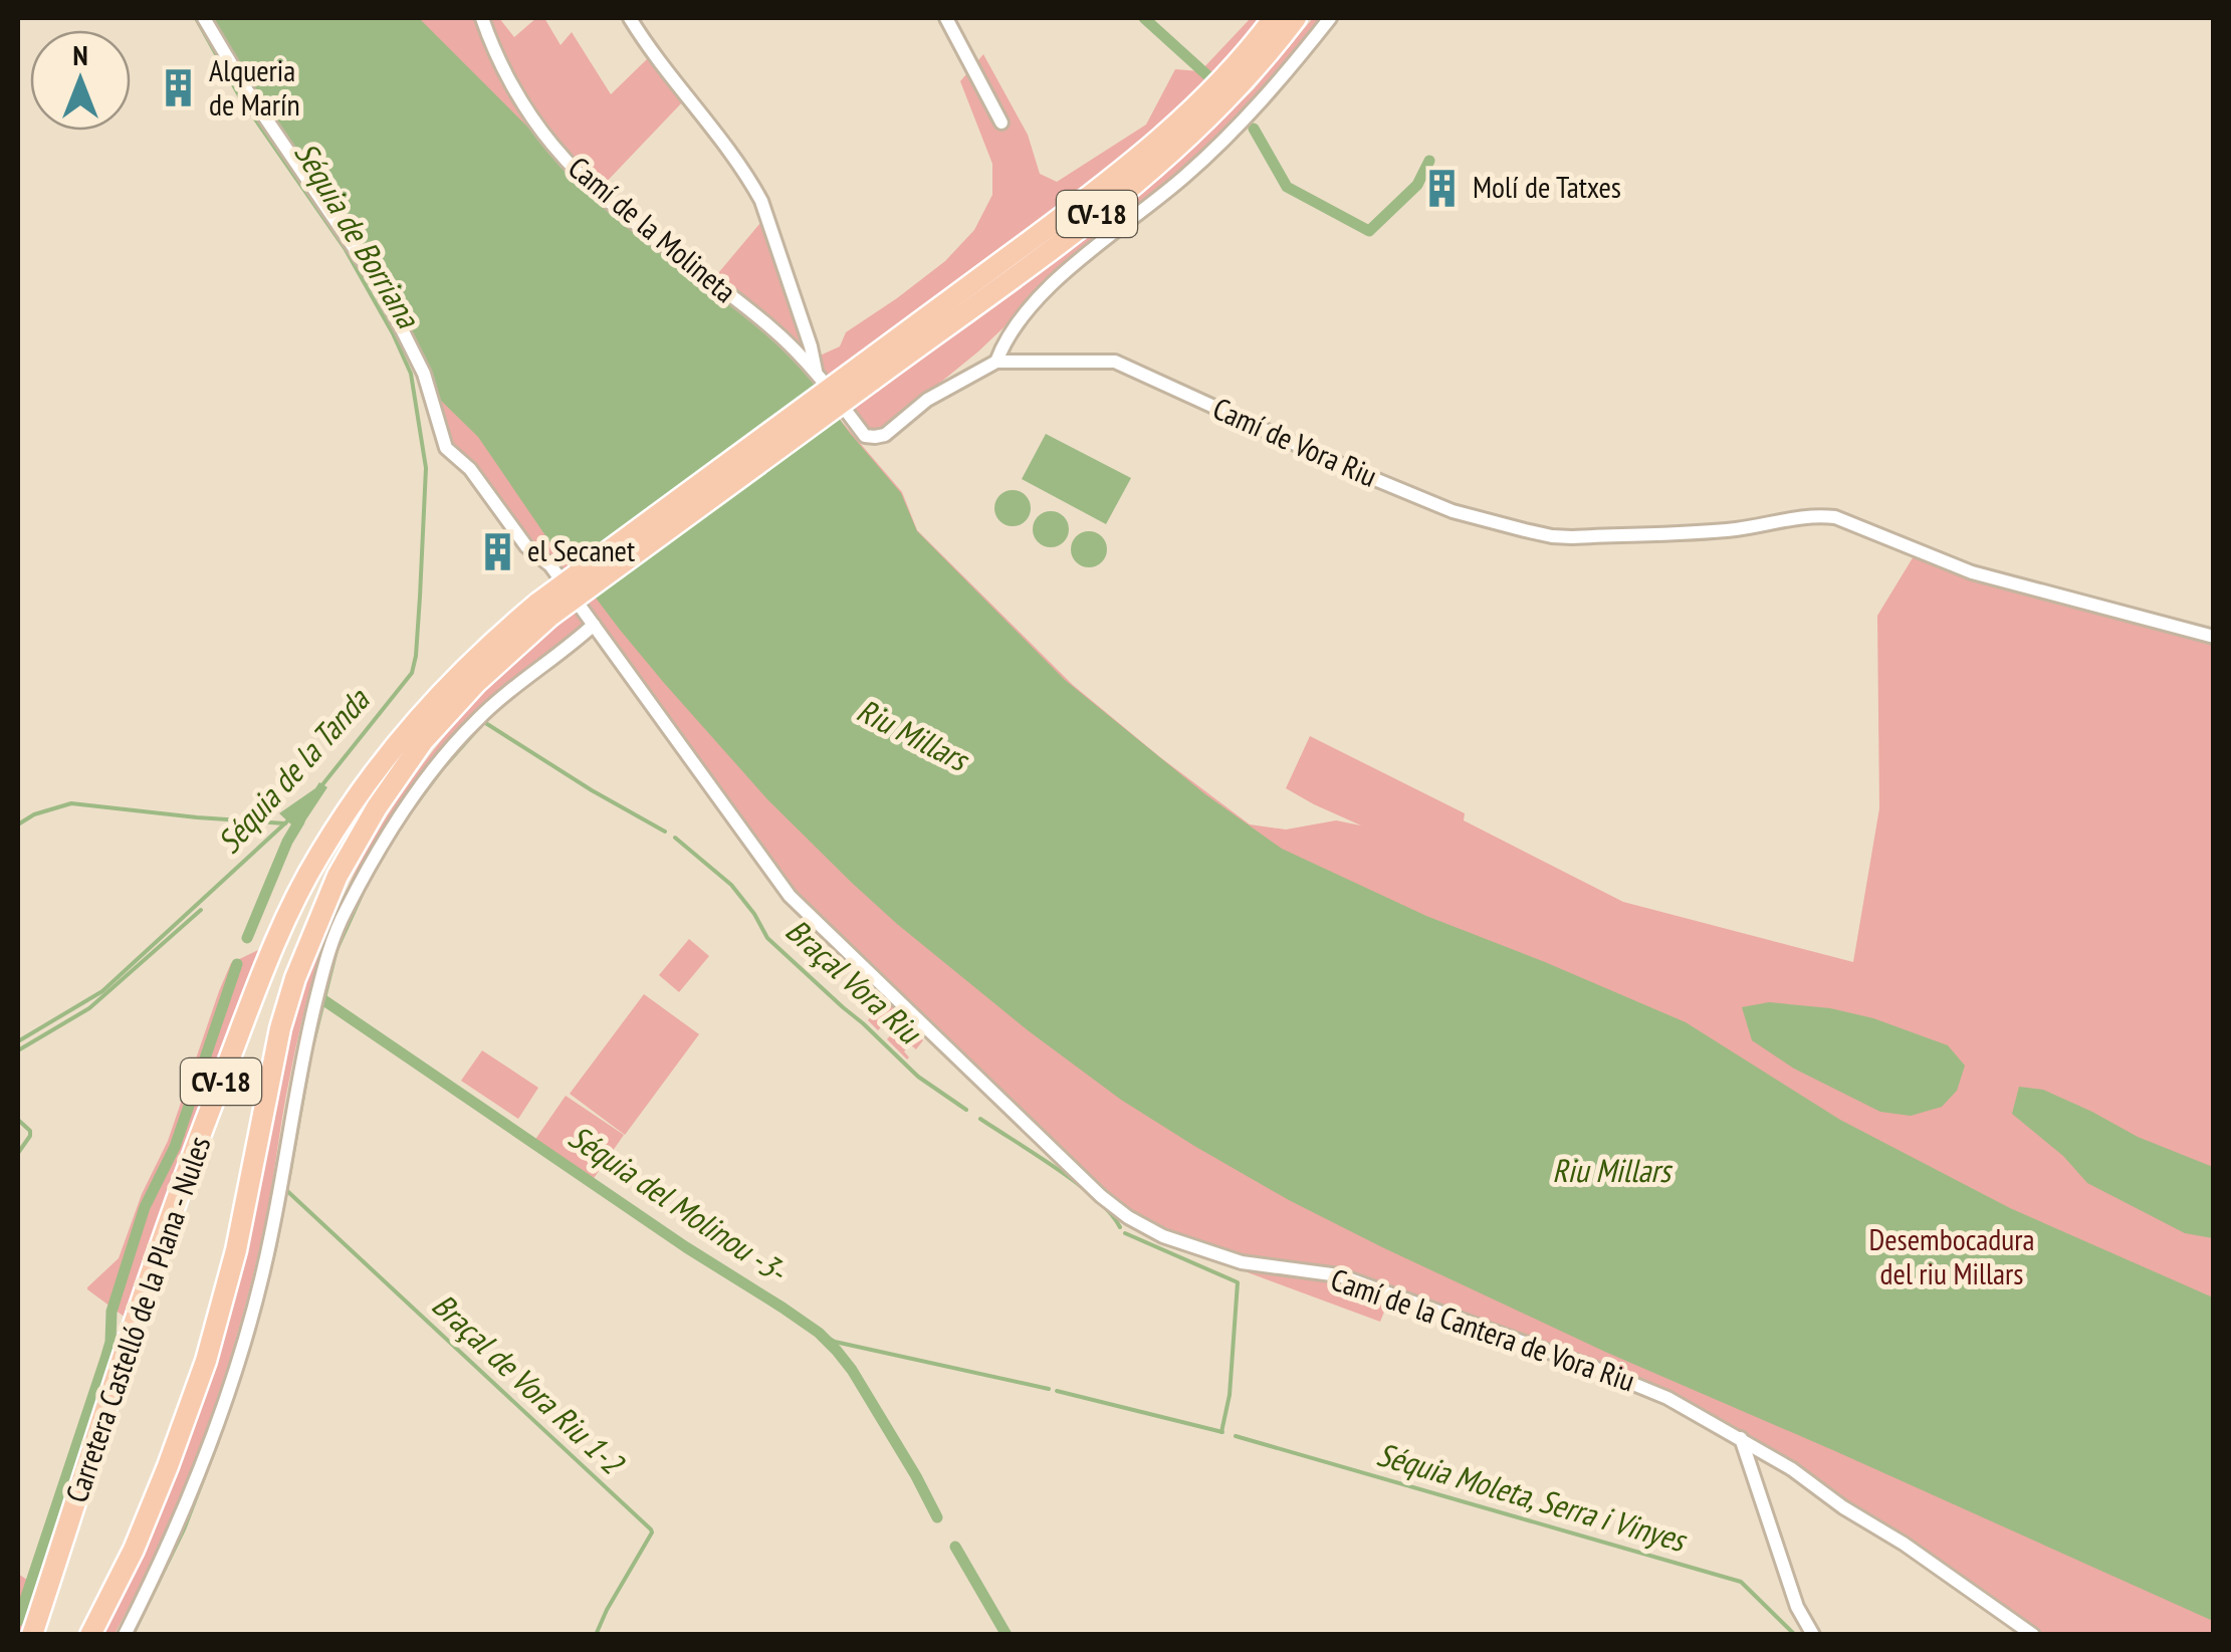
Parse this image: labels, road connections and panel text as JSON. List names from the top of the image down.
{
  "streets": {
    "main road": ["CV-18", "Carretera Castelló de la Plana - Nules"],
    "street": ["Camí de la Molineta", "Camí de Vora Riu", "Camí de la Cantera de Vora Riu"]
  },
  "crossings": [
    ["CV-18", "Carretera Castelló de la Plana - Nules"],
    ["Camí de la Molineta", "Camí de Vora Riu"]
  ],
  "water": [
    "Séquia de Borriana",
    "Riu Millars",
    "Séquia de la Tanda",
    "Braçal Vora Riu",
    "Séquia del Molinou -3-",
    "Braçal de Vora Riu 1-2",
    "Séquia Moleta, Serra i Vinyes"
  ],
  "parks": ["Desembocadura del riu Millars"],
  "places": {
    "building": ["Alqueria de Marín", "Molí de Tatxes", "el Secanet"]
  },
  "north": "top"
}
